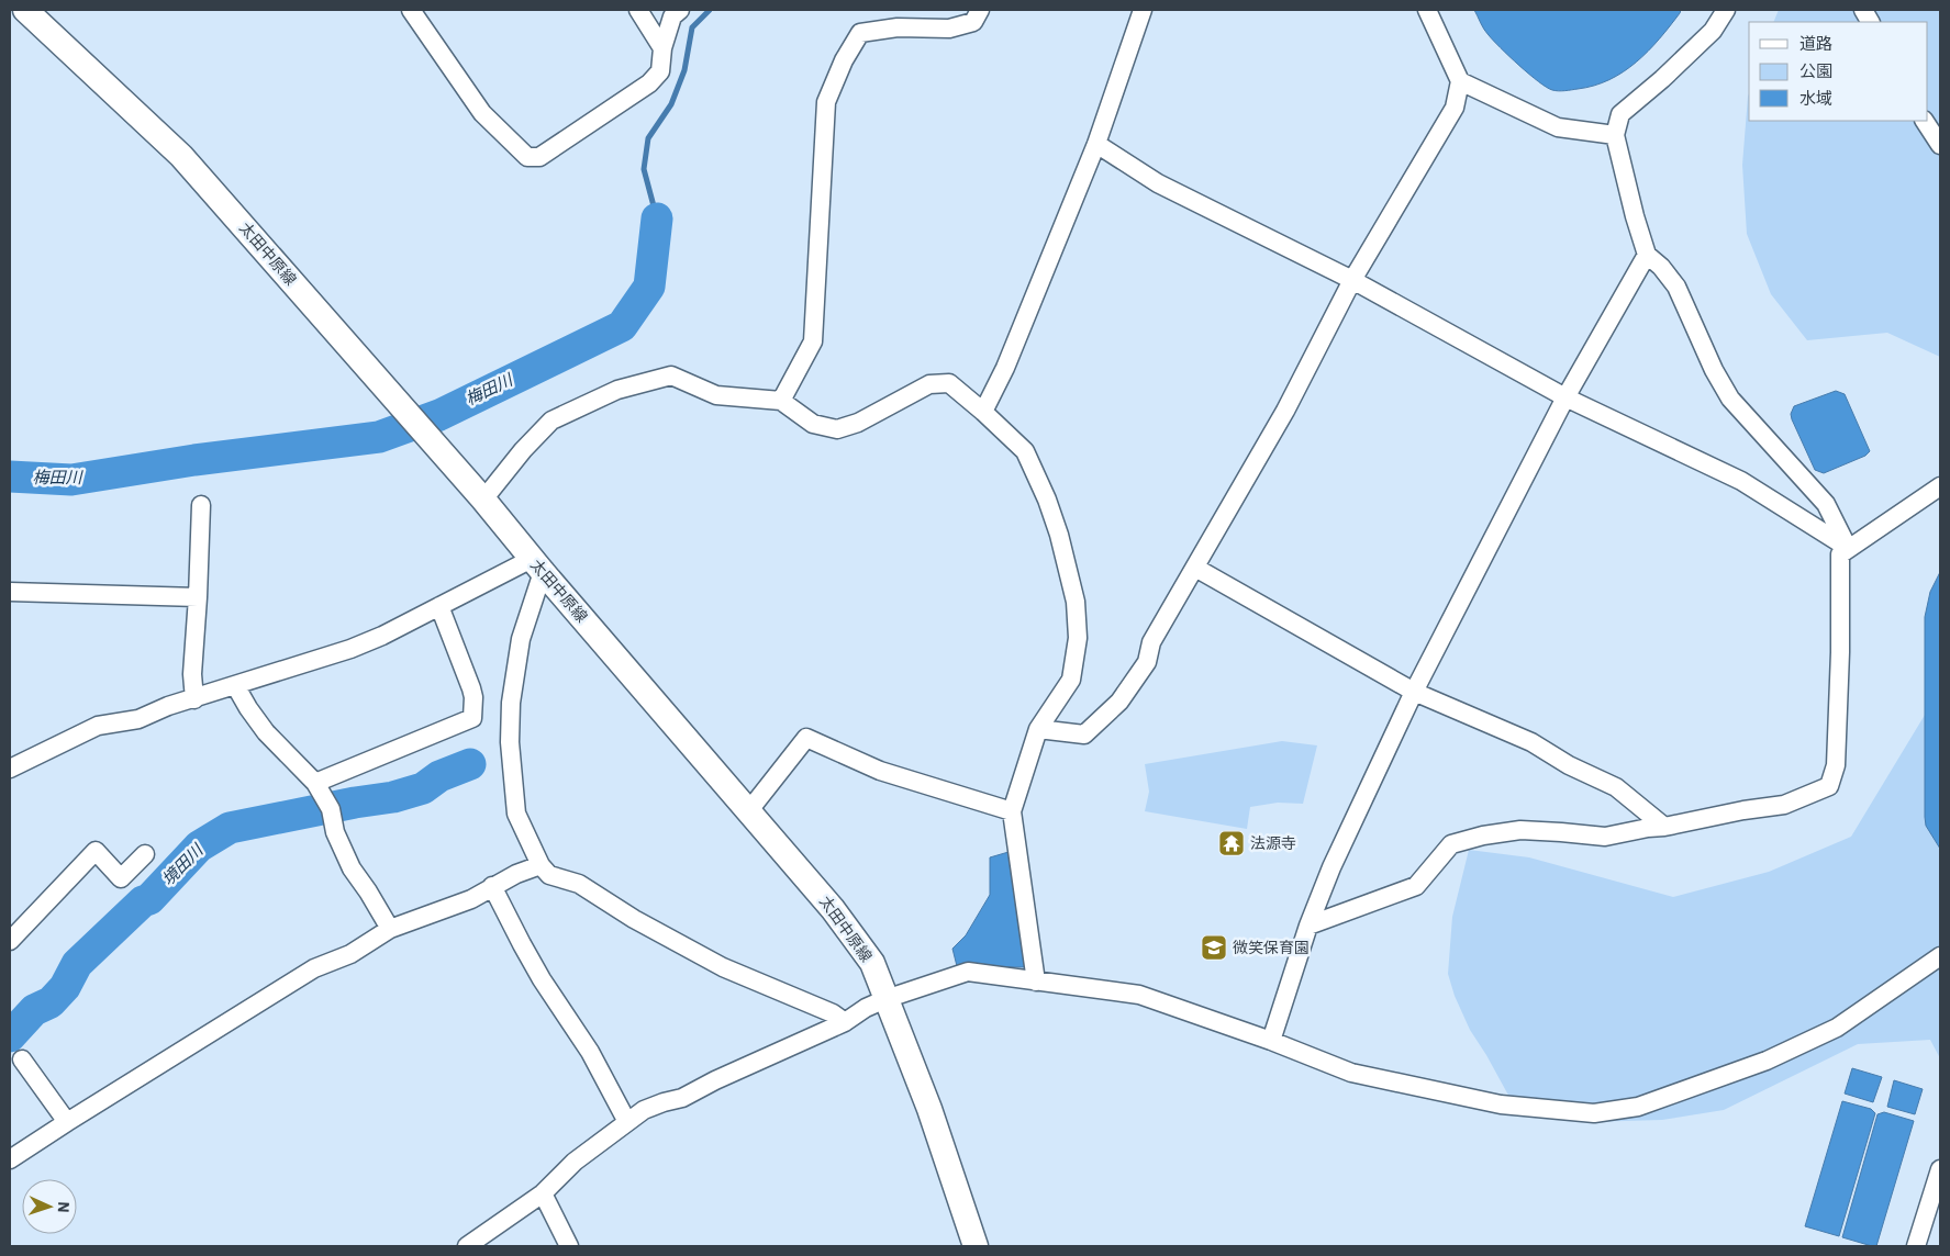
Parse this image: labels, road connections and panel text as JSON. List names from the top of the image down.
{
  "streets": {
    "main road": ["太田中原線"]
  },
  "water": ["梅田川", "境田川"],
  "places": {
    "temple": ["法源寺"],
    "school or university": ["微笑保育園"]
  },
  "legend": ["道路", "公園", "水域"],
  "north": "right"
}
